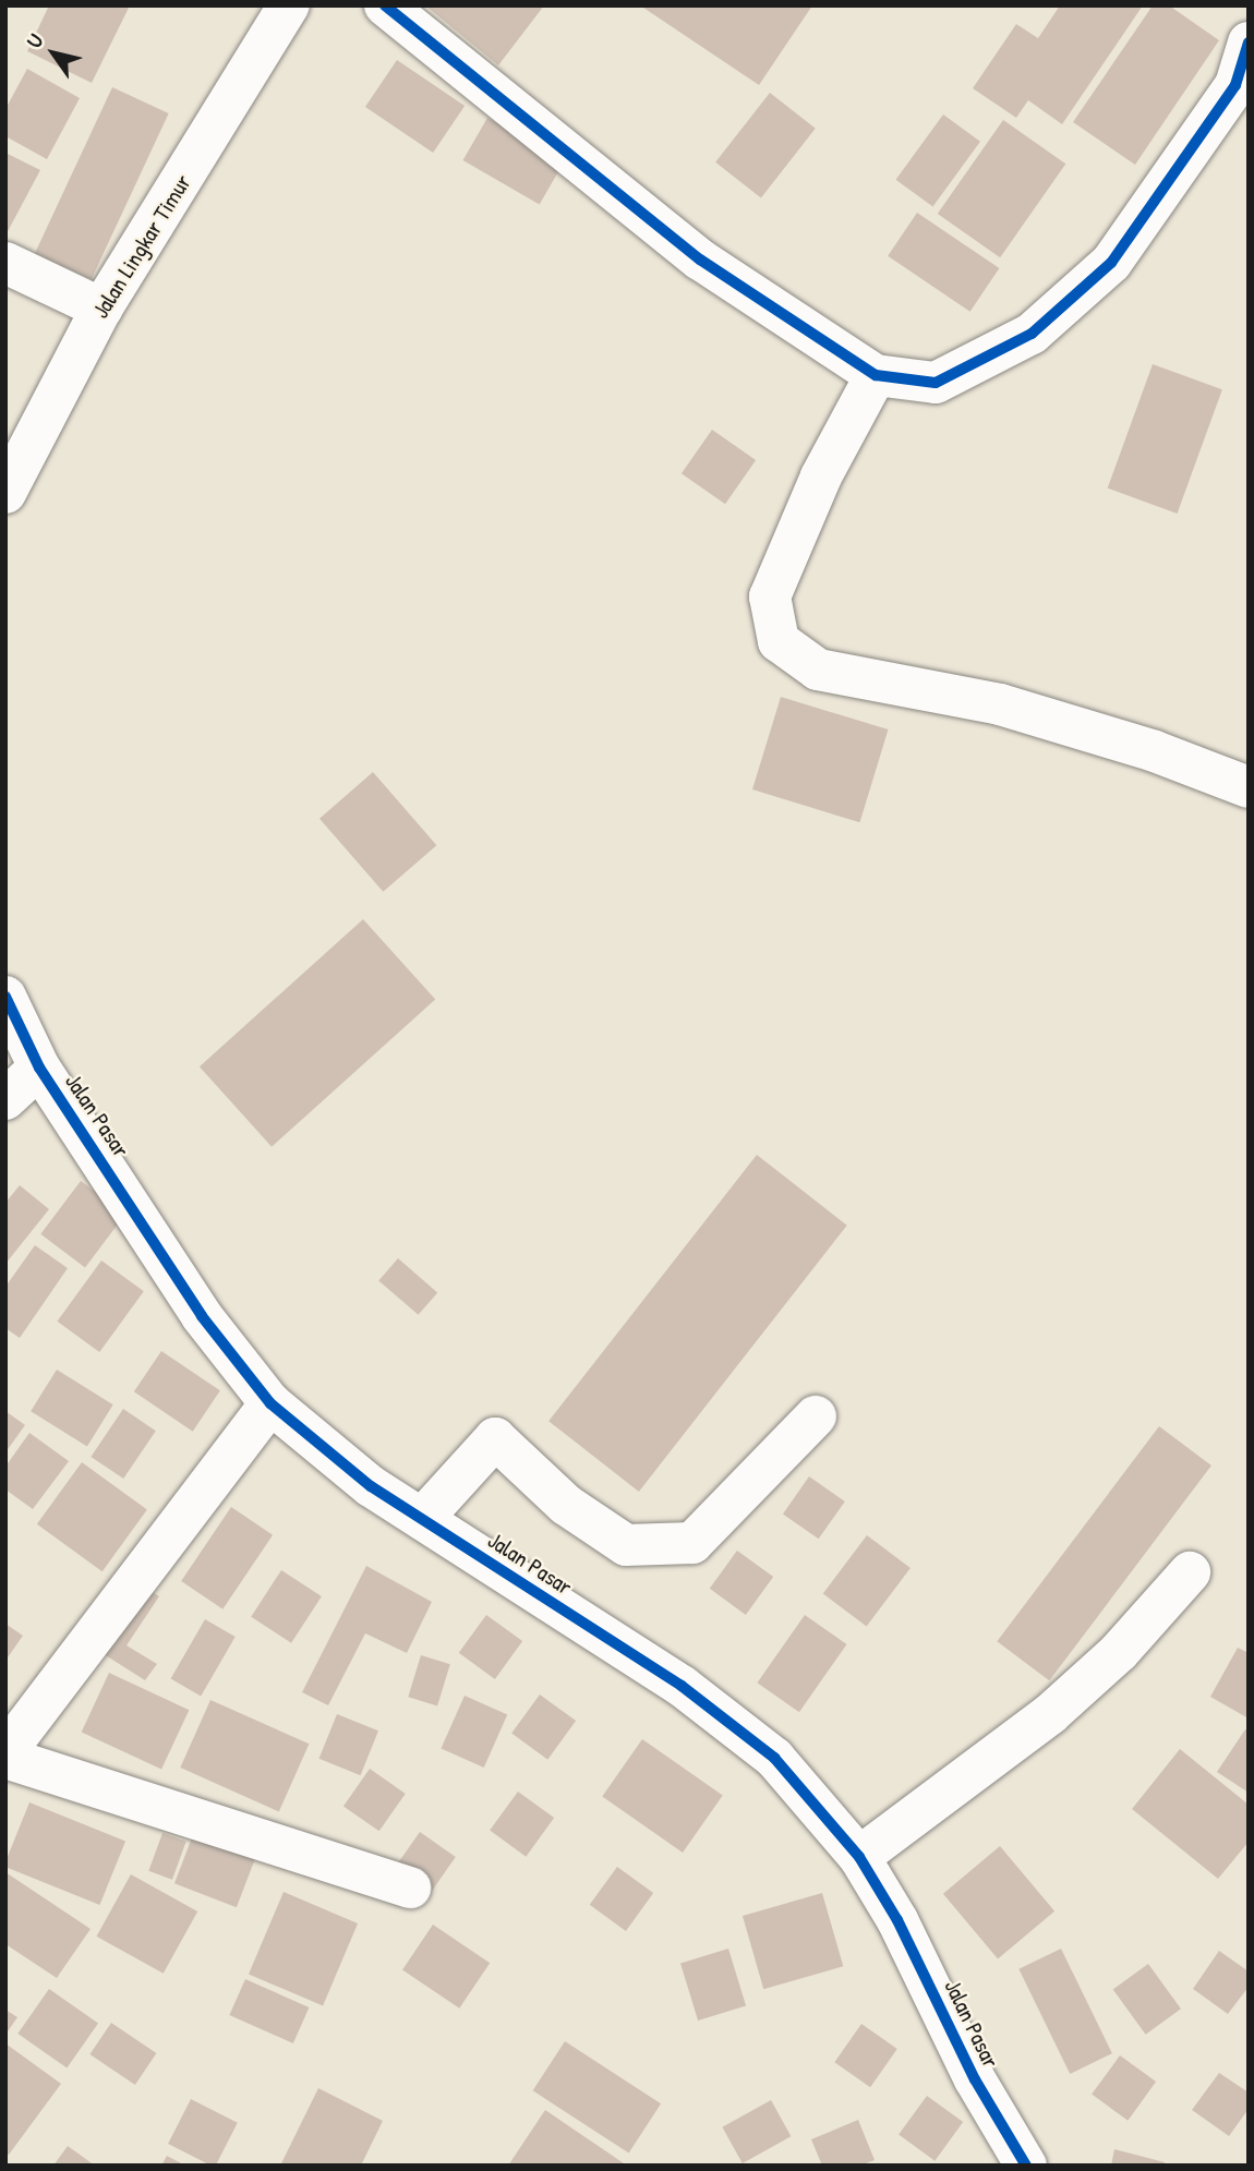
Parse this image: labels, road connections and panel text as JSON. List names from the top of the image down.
{
  "streets": {
    "street": ["Jalan Lingkar Timur", "Jalan Pasar"]
  },
  "north": "top left"
}
